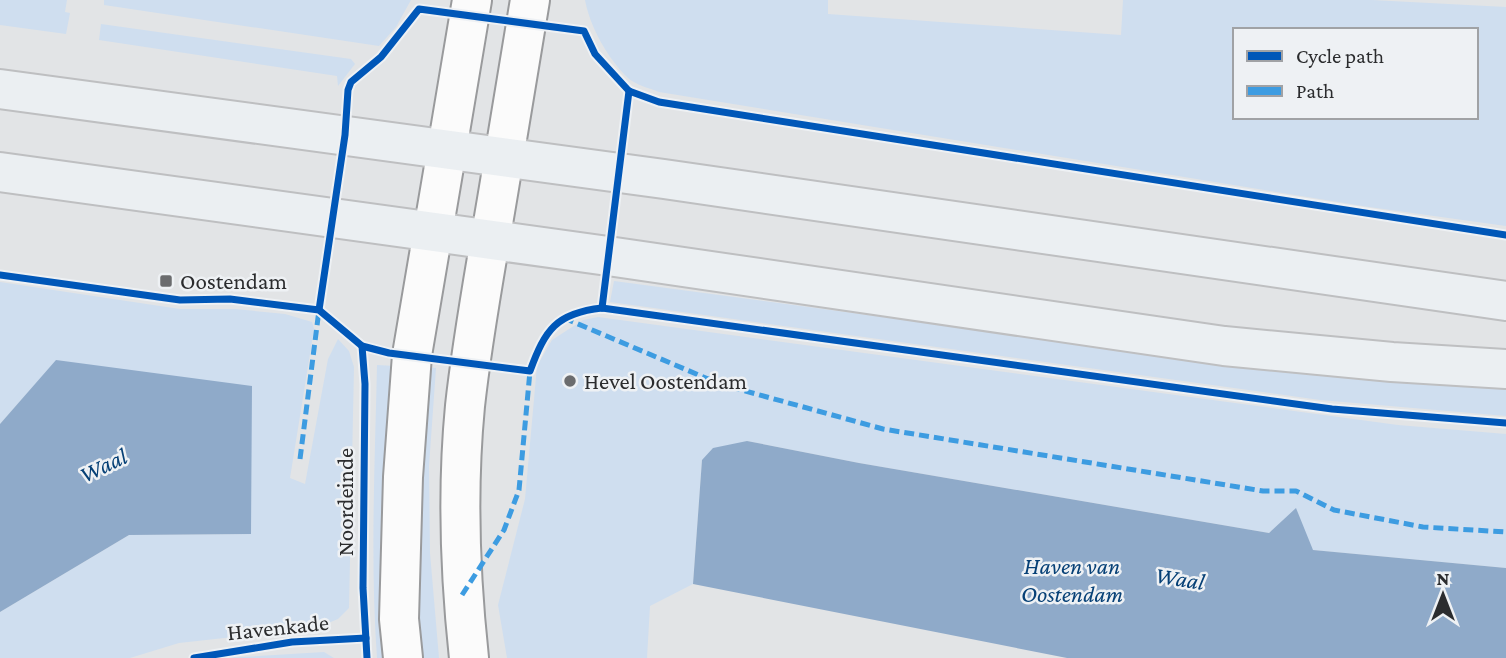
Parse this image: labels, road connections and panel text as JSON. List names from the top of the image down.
{
  "streets": {
    "cycle path": ["Noordeinde", "Havenkade"]
  },
  "water": ["Waal", "Haven van Oostendam"],
  "places": {
    "transit": ["Oostendam"],
    "other": ["Hevel Oostendam"]
  },
  "legend": ["Cycle path", "Path"],
  "north": "top"
}
